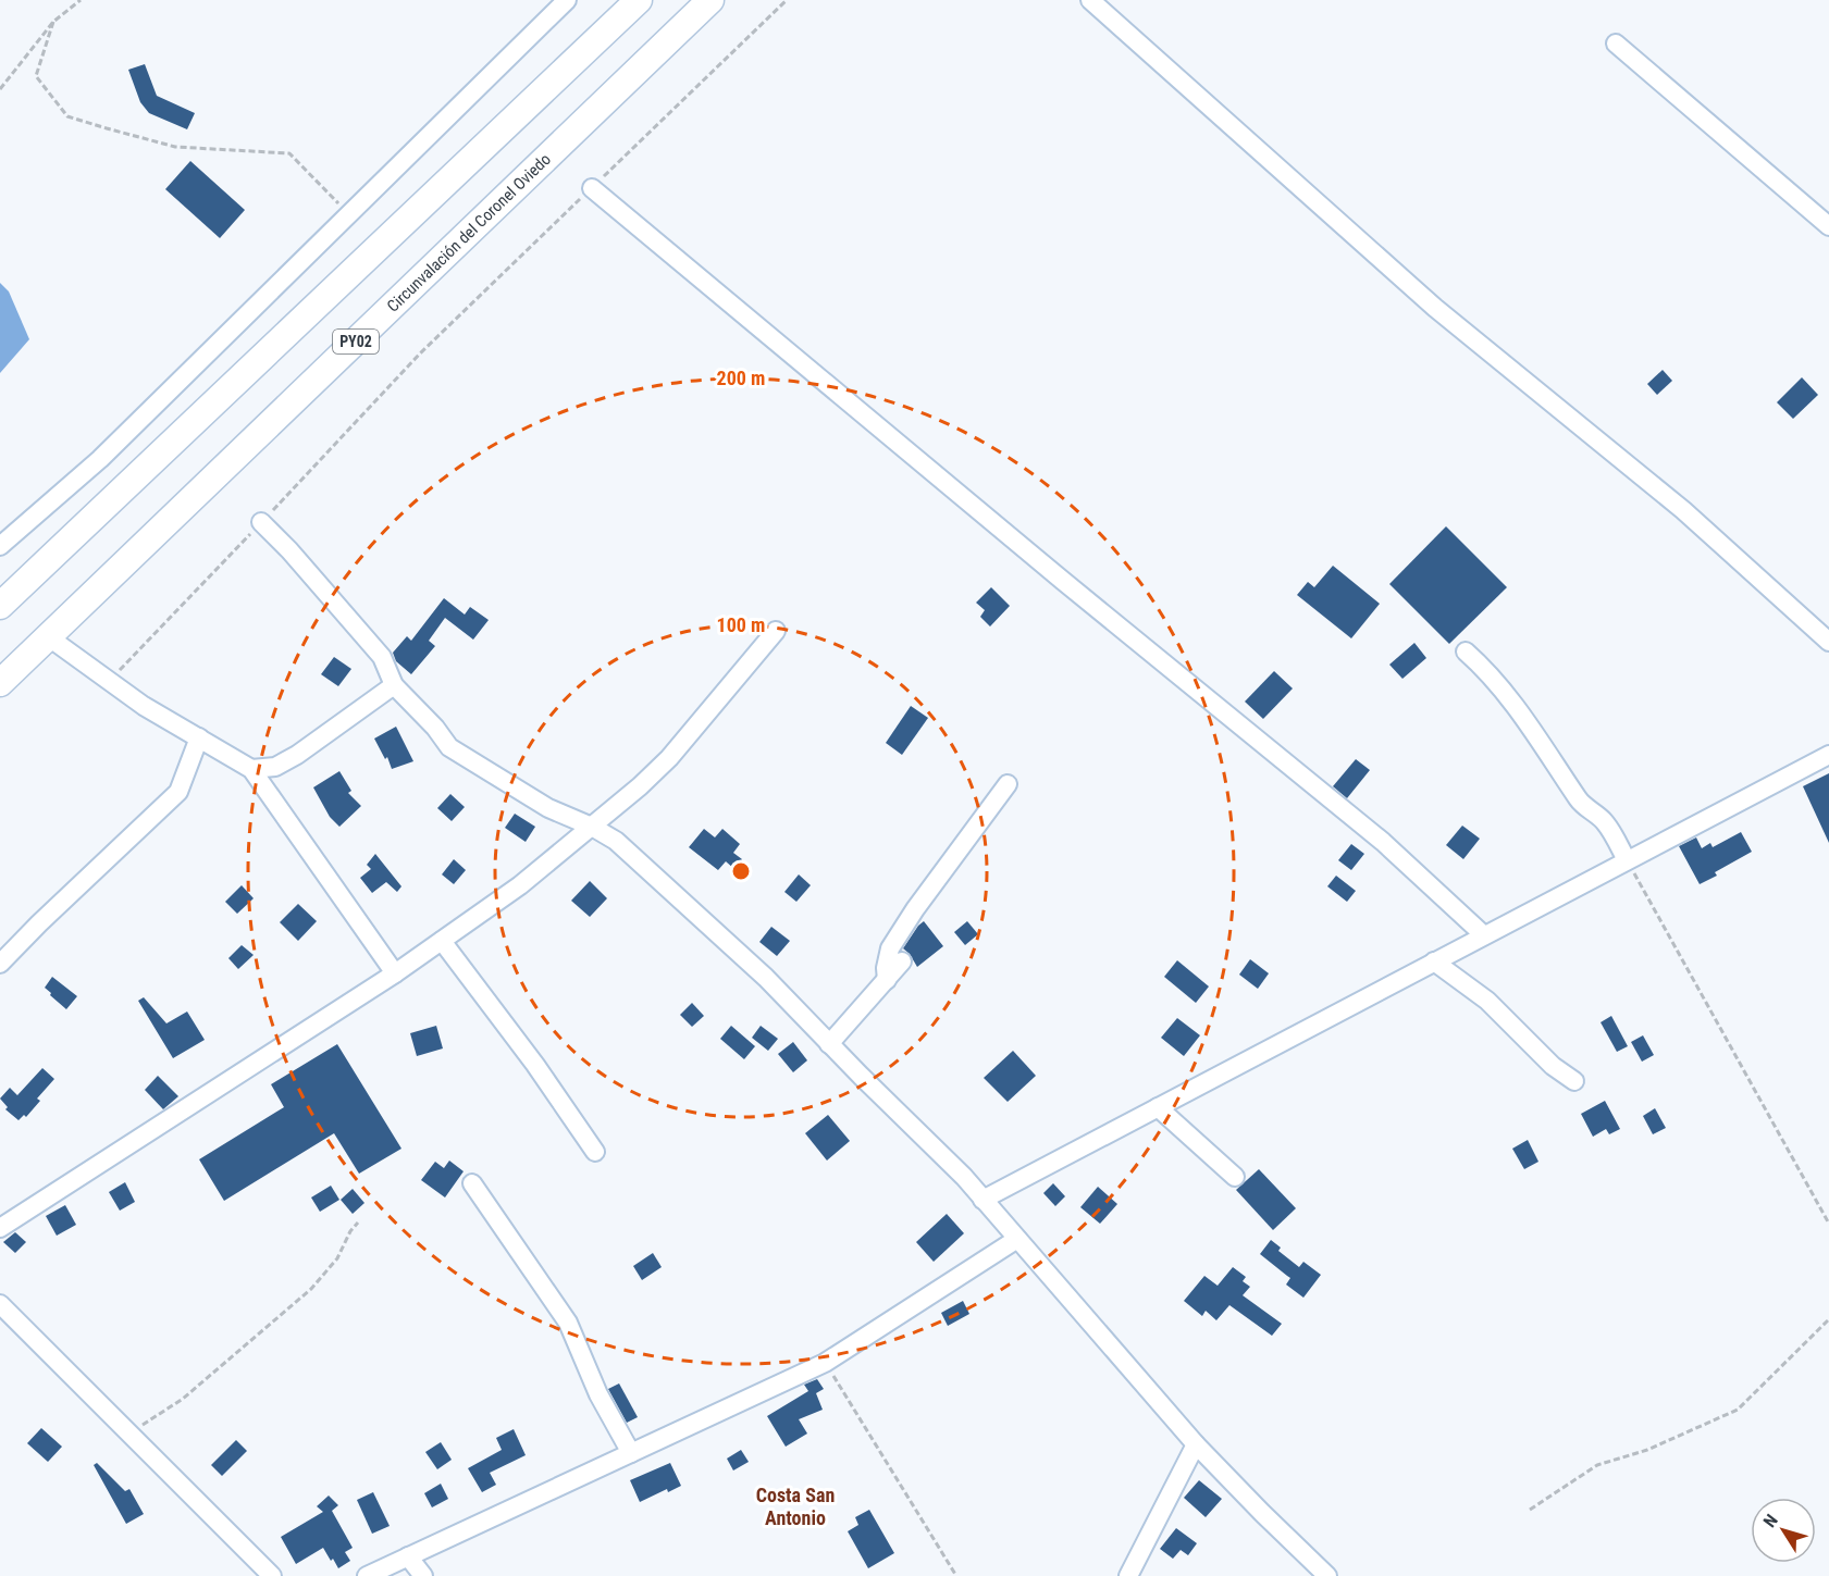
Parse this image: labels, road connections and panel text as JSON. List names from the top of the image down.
{
  "streets": {
    "highway": ["Circunvalación del Coronel Oviedo", "PY02"]
  },
  "districts": ["Costa San Antonio"],
  "north": "top left",
  "rings": ["200 m", "100 m"]
}
